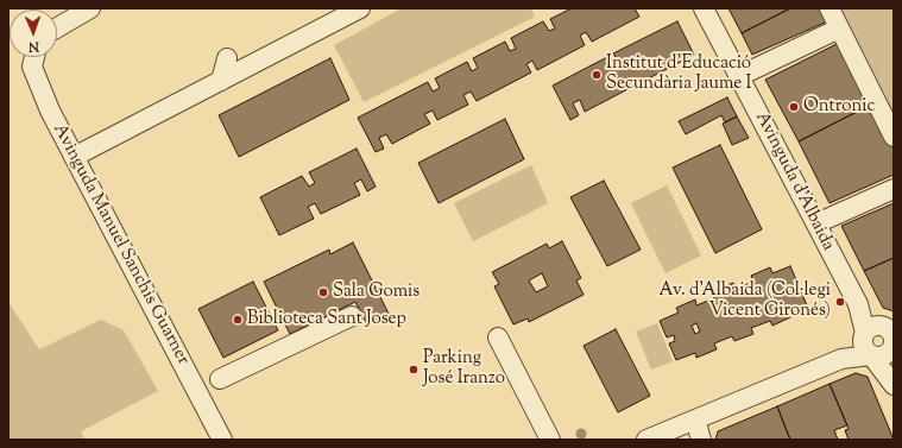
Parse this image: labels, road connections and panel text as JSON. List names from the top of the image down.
{
  "streets": {
    "street": ["Avinguda d'Albaida", "Avinguda Manuel Sanchis Guarner"]
  },
  "places": [
    "Institut d'Educació Secundària Jaume I",
    "Ontronic",
    "Sala Gomis",
    "Av. d'Albaida (Col·legi Vicent Gironés)",
    "Biblioteca Sant Josep",
    "Parking José Iranzo"
  ],
  "north": "bottom"
}
